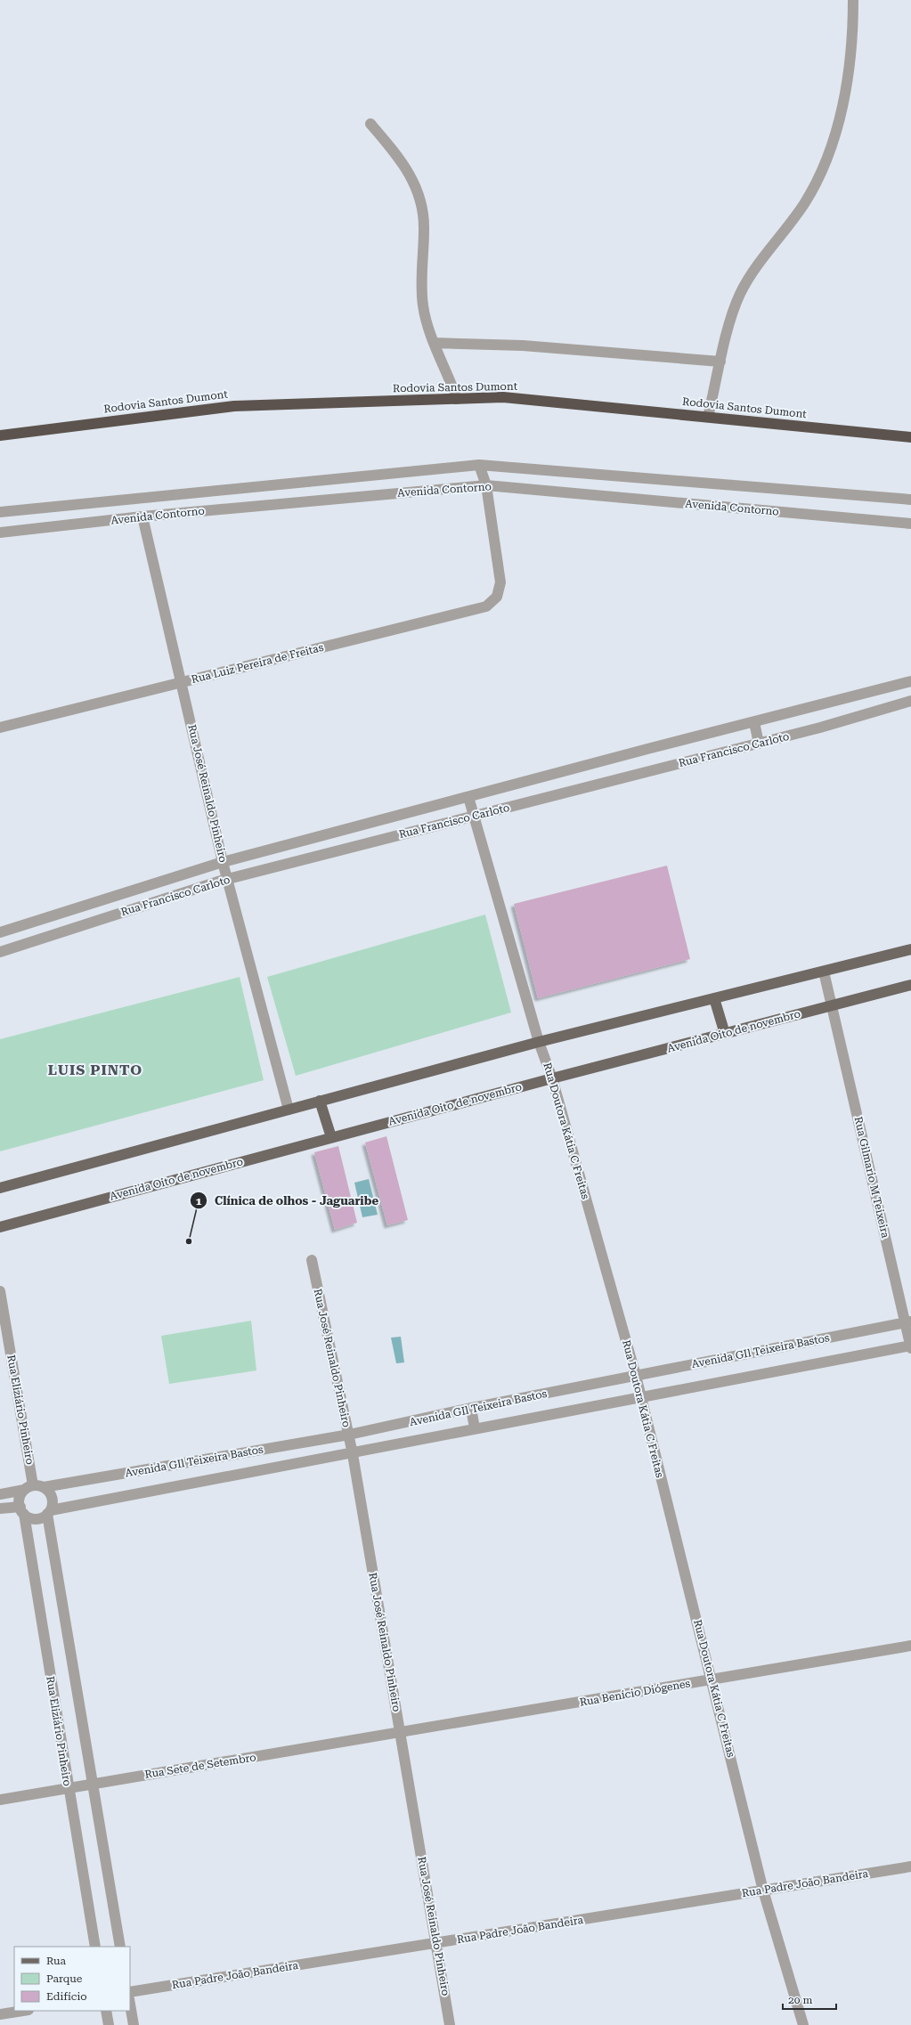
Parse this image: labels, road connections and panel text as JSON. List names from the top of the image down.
{
  "streets": {
    "highway": ["Rodovia Santos Dumont"],
    "main road": ["Avenida Oito de novembro"],
    "street": [
      "Avenida Contorno",
      "Rua Luiz Pereira de Freitas",
      "Rua Francisco Carloto",
      "Rua José Reinaldo Pinheiro",
      "Rua Doutora Kátia C Freitas",
      "Rua Gilmario M Teixeira",
      "Avenida GIl Teixeira Bastos",
      "Rua Eliziário Pinheiro",
      "Rua Benício Diógenes",
      "Rua Sete de Setembro",
      "Rua Padre João Bandeira"
    ]
  },
  "crossings": [
    ["Avenida Contorno", "Rua Luiz Pereira de Freitas"],
    ["Avenida Contorno", "Rua José Reinaldo Pinheiro"],
    ["Rua Luiz Pereira de Freitas", "Rua José Reinaldo Pinheiro"],
    ["Rua Francisco Carloto", "Rua José Reinaldo Pinheiro"],
    ["Rua Francisco Carloto", "Rua Doutora Kátia C Freitas"],
    ["Rua José Reinaldo Pinheiro", "Avenida GIl Teixeira Bastos"],
    ["Rua José Reinaldo Pinheiro", "Rua Benício Diógenes"],
    ["Rua José Reinaldo Pinheiro", "Rua Sete de Setembro"],
    ["Rua José Reinaldo Pinheiro", "Rua Padre João Bandeira"],
    ["Avenida Oito de novembro", "Rua Doutora Kátia C Freitas"],
    ["Avenida Oito de novembro", "Rua Gilmario M Teixeira"],
    ["Rua Doutora Kátia C Freitas", "Avenida GIl Teixeira Bastos"],
    ["Rua Doutora Kátia C Freitas", "Rua Benício Diógenes"],
    ["Rua Doutora Kátia C Freitas", "Rua Padre João Bandeira"],
    ["Rua Gilmario M Teixeira", "Avenida GIl Teixeira Bastos"],
    ["Avenida GIl Teixeira Bastos", "Rua Eliziário Pinheiro"],
    ["Rua Eliziário Pinheiro", "Rua Sete de Setembro"],
    ["Rua Benício Diógenes", "Rua Sete de Setembro"]
  ],
  "districts": ["LUIS PINTO"],
  "places": ["Clínica de olhos - Jaguaribe"],
  "legend": ["Rua", "Parque", "Edifício"],
  "scale_bar": "20 m"
}
